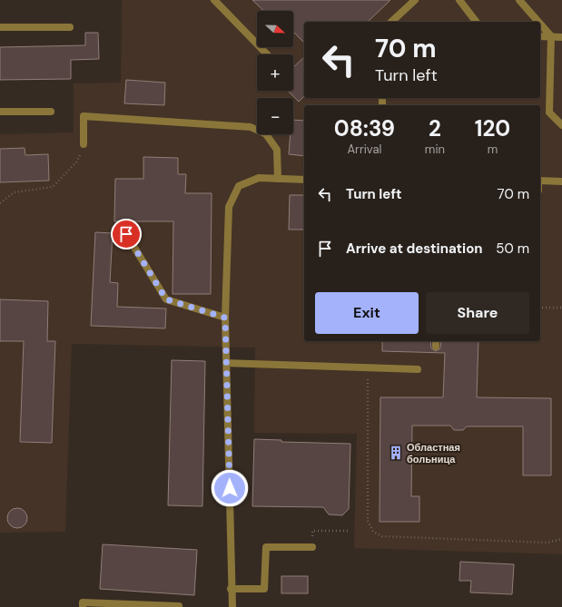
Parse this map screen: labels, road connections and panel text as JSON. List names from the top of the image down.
{
  "places": {
    "building": ["Областная больница"]
  },
  "north": "right",
  "page": {
    "map_buttons": ["+", "−"],
    "turn": ["70 m", "Turn left"],
    "eta": [
      "08:39",
      "Arrival",
      "2",
      "min",
      "120",
      "m"
    ],
    "list": [
      {
        "name": "Turn left",
        "value": "70 m"
      },
      {
        "name": "Arrive at destination",
        "value": "50 m"
      }
    ],
    "buttons": ["Exit", "Share"]
  }
}
